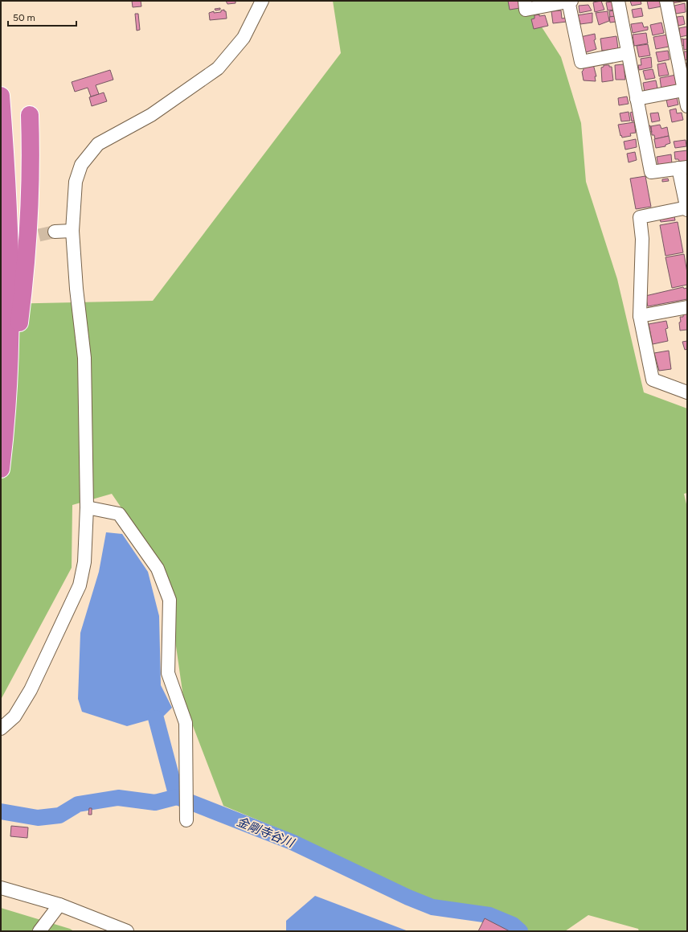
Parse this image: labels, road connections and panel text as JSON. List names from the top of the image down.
{
  "water": ["金剛寺谷川"],
  "scale_bar": "50 m"
}
